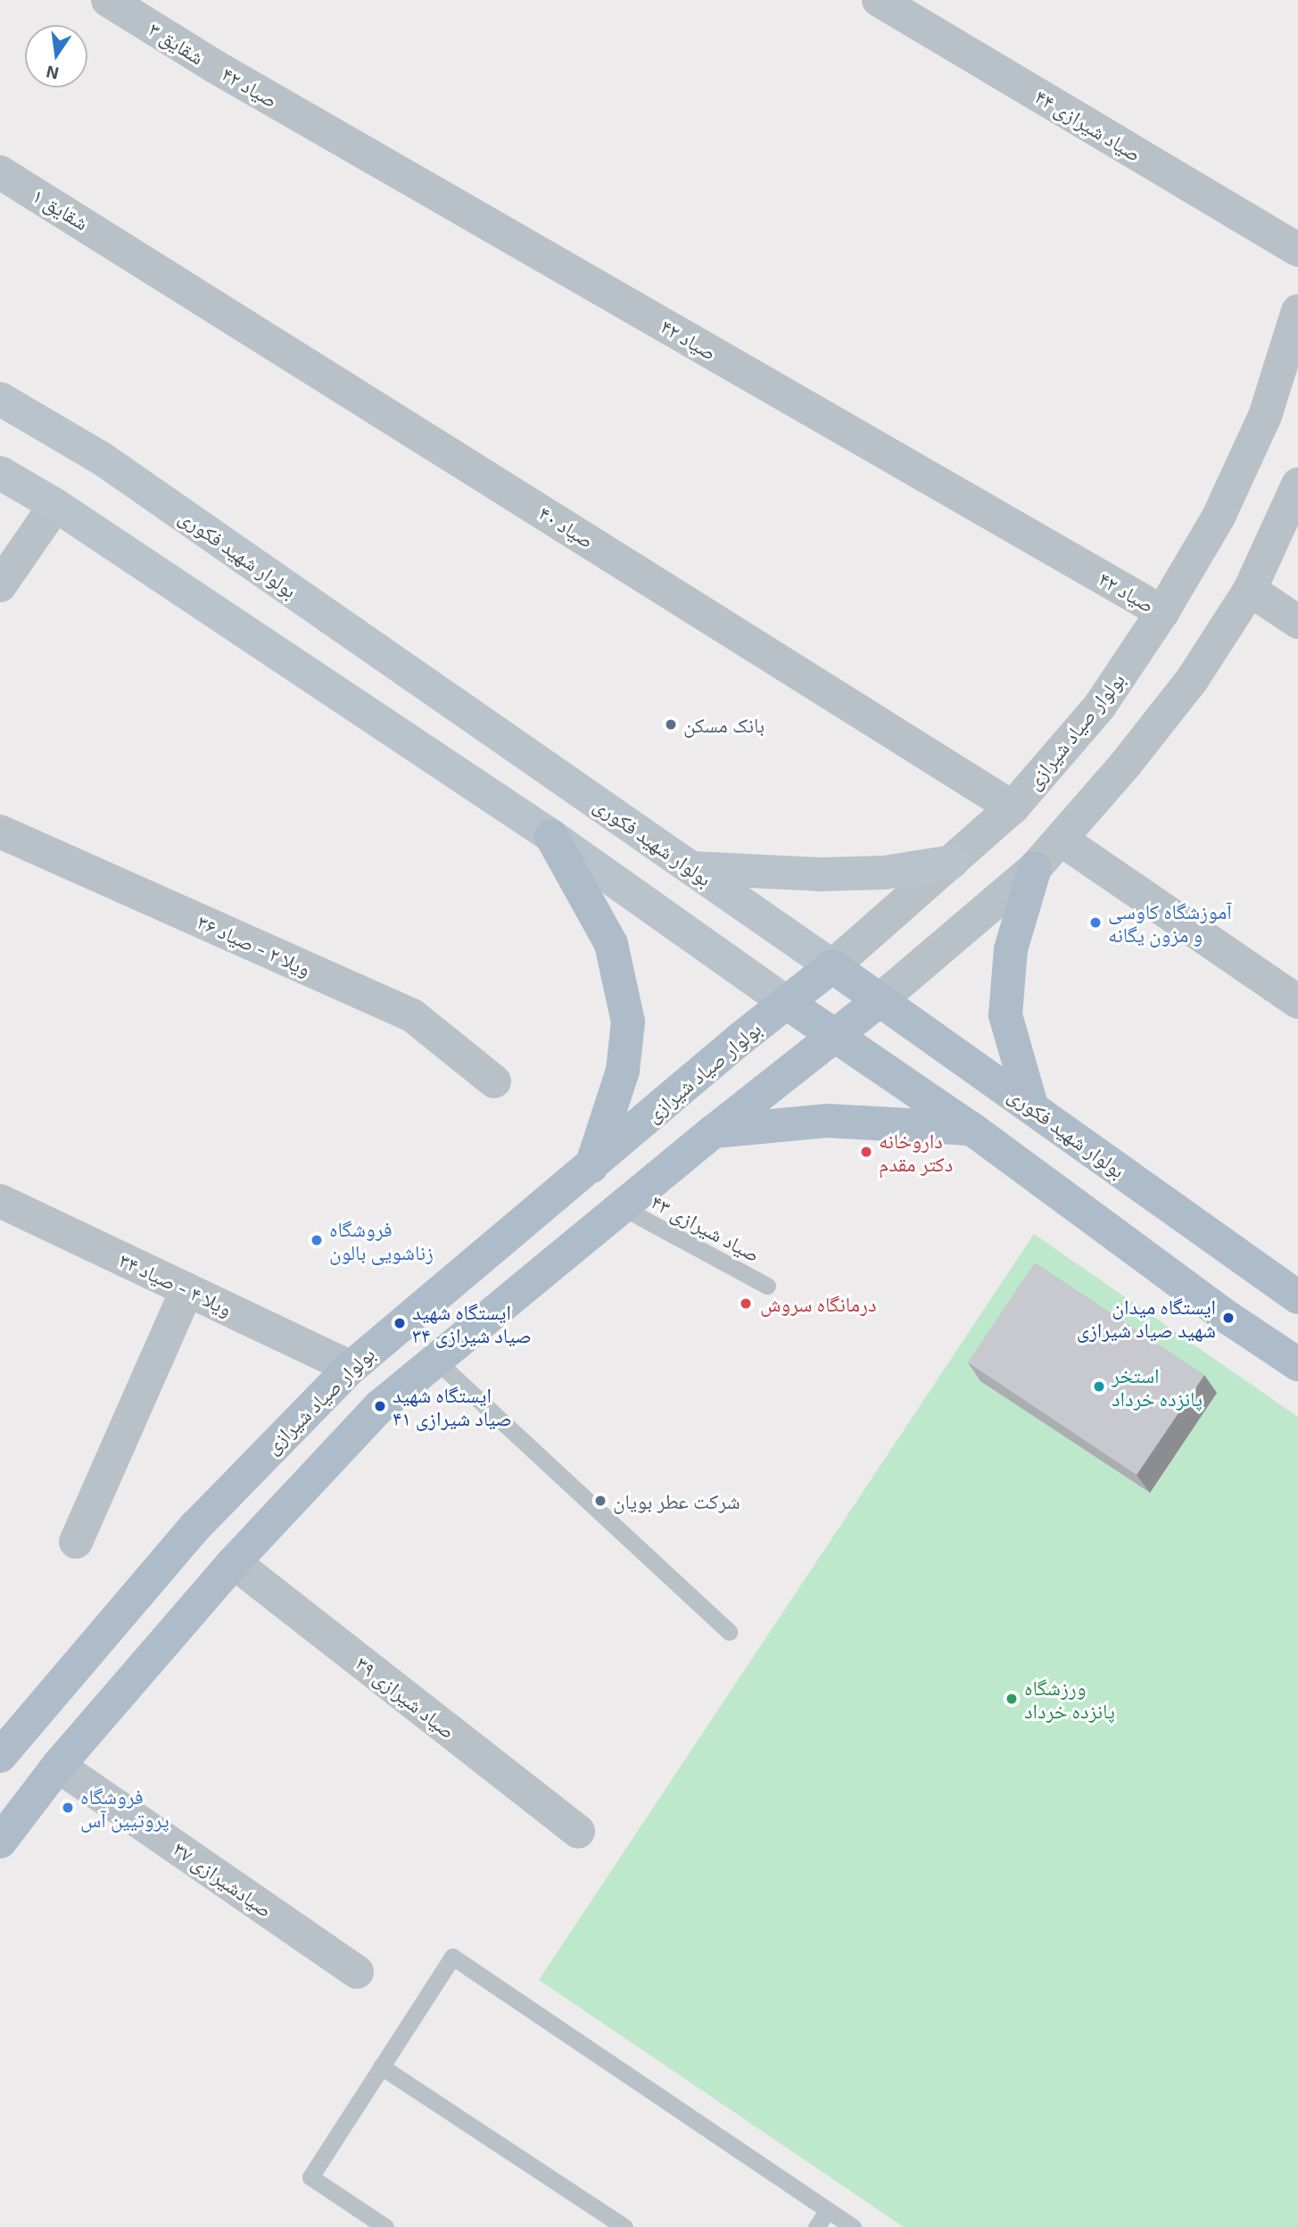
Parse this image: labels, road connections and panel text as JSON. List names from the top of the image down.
{
  "streets": {
    "main road": ["بولوار شهید فکوری", "بولوار صیاد شیرازی"],
    "street": [
      "شقایق ۳",
      "صیاد ۴۲",
      "صیاد شیرازی ۴۴",
      "شقایق ۱",
      "صیاد ۴۰",
      "ویلا ۲ - صیاد ۳۶",
      "ویلا ۴ - صیاد ۳۴",
      "صیاد شیرازی ۳۹",
      "صیادشیرازی ۳۷"
    ],
    "lane": ["صیاد شیرازی ۴۳"]
  },
  "crossings": [
    ["شقایق ۳", "صیاد ۴۲"],
    ["صیاد ۴۲", "بولوار صیاد شیرازی"],
    ["شقایق ۱", "صیاد ۴۰"],
    ["صیاد ۴۰", "بولوار صیاد شیرازی"],
    ["بولوار شهید فکوری", "بولوار صیاد شیرازی"],
    ["بولوار صیاد شیرازی", "ویلا ۴ - صیاد ۳۴"]
  ],
  "places": [
    "بانک مسکن",
    "آموزشگاه کاوسی و مزون یگانه",
    "داروخانه دکتر مقدم",
    "فروشگاه زناشویی بالون",
    "درمانگاه سروش",
    "ایستگاه میدان شهید صیاد شیرازی",
    "ایستگاه شهید صیاد شیرازی ۳۴",
    "استخر پانزده خرداد",
    "ایستگاه شهید صیاد شیرازی ۴۱",
    "شرکت عطر بویان",
    "ورزشگاه پانزده خرداد",
    "فروشگاه پروتیین آس"
  ],
  "north": "bottom"
}
